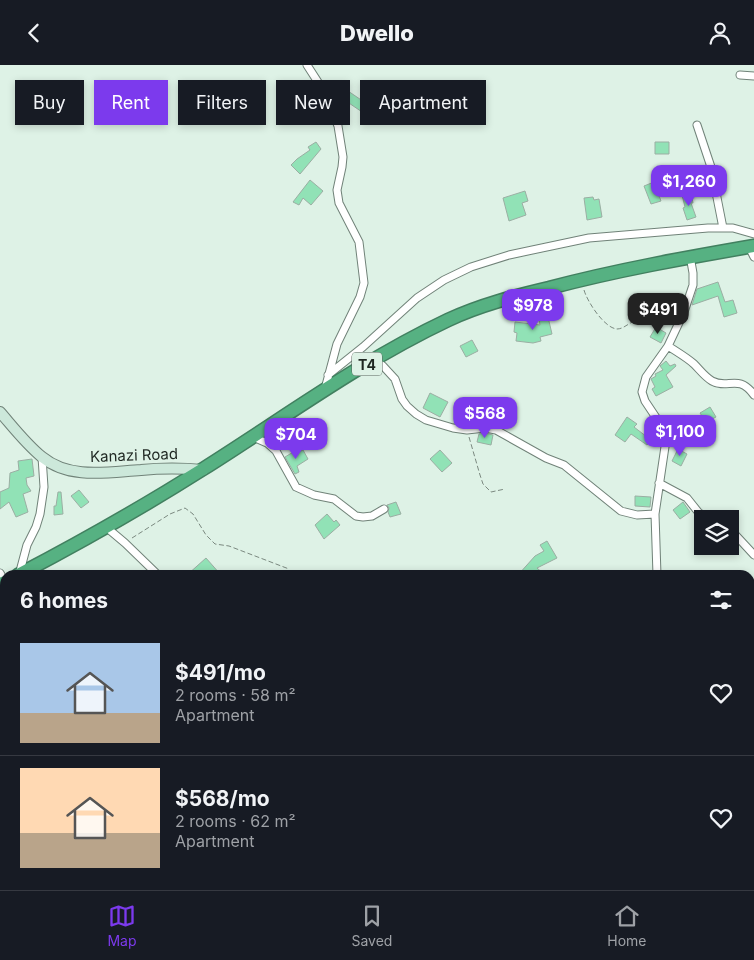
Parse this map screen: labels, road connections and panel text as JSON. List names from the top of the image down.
{
  "streets": {
    "highway": ["T4"],
    "main road": ["Kanazi Road"]
  },
  "crossings": [
    ["T4", "Kanazi Road"]
  ],
  "page": {
    "header": "Dwello",
    "chip": [
      "Buy",
      "Rent",
      "Filters",
      "New",
      "Apartment"
    ],
    "price": [
      "$1,260",
      "$978",
      "$491",
      "$568",
      "$1,100",
      "$704"
    ],
    "heading": "6 homes",
    "list": [
      {
        "name": "$491/mo",
        "note": "2 rooms · 58 m² · Apartment"
      },
      {
        "name": "$568/mo",
        "note": "2 rooms · 62 m² · Apartment"
      }
    ],
    "tabs": ["Map", "Saved", "Home"]
  }
}
